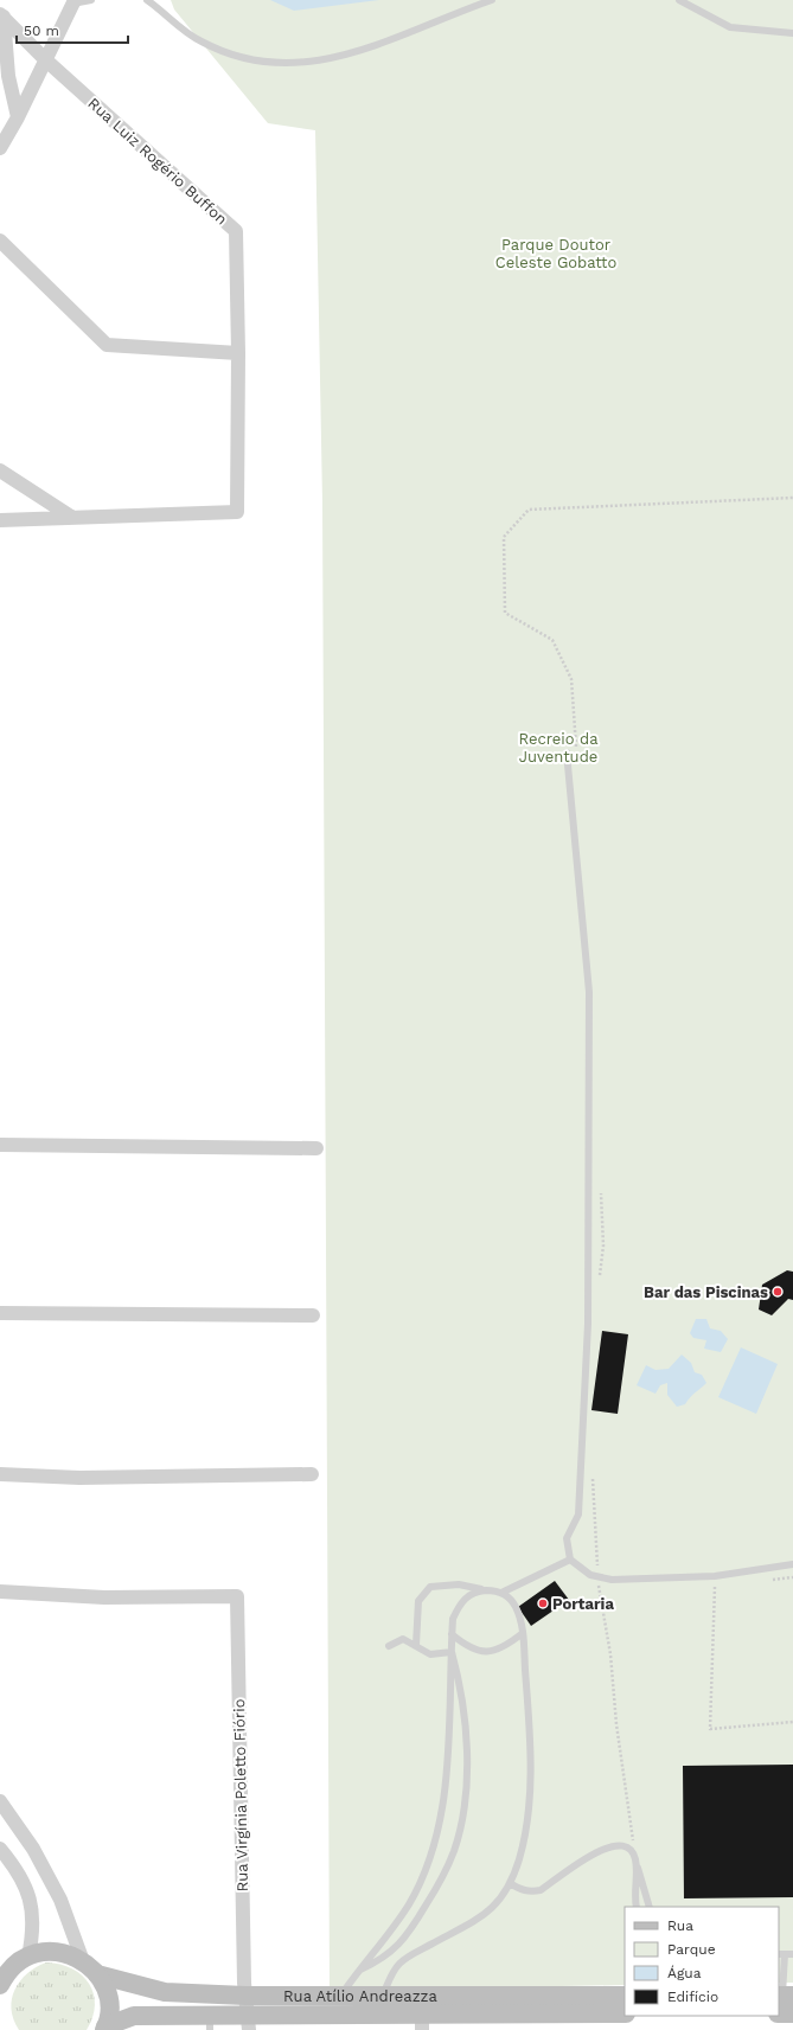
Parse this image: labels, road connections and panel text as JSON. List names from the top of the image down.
{
  "streets": {
    "main road": ["Rua Atílio Andreazza"],
    "street": ["Rua Luiz Rogério Buffon", "Rua Virgínia Poletto Fiório"]
  },
  "crossings": [
    ["Rua Virgínia Poletto Fiório", "Rua Atílio Andreazza"]
  ],
  "parks": ["Parque Doutor Celeste Gobatto", "Recreio da Juventude"],
  "places": ["Bar das Piscinas", "Portaria"],
  "legend": [
    "Rua",
    "Parque",
    "Água",
    "Edifício"
  ],
  "scale_bar": "50 m"
}
